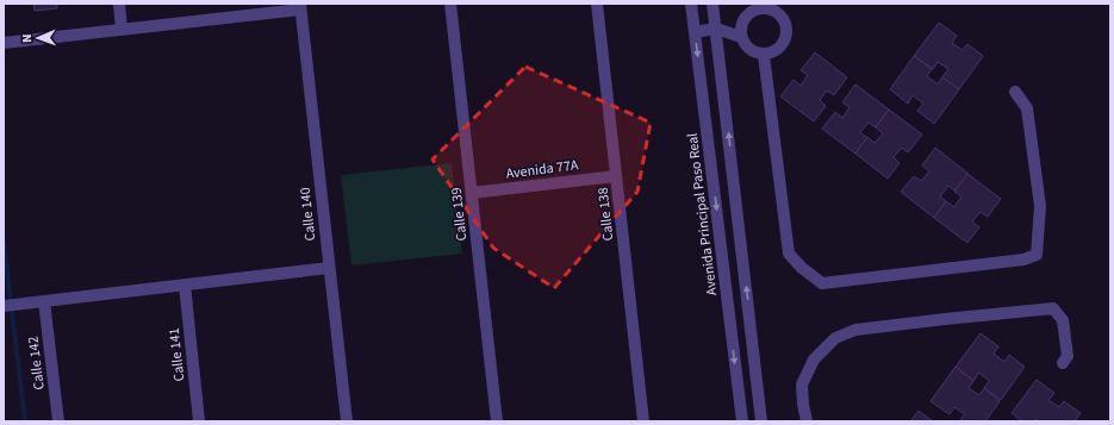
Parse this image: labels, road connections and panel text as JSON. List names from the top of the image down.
{
  "streets": {
    "street": [
      "Avenida 77A",
      "Calle 140",
      "Calle 139",
      "Calle 138",
      "Avenida Principal Paso Real",
      "Calle 141",
      "Calle 142"
    ]
  },
  "crossings": [
    ["Avenida 77A", "Calle 139"],
    ["Avenida 77A", "Calle 138"]
  ],
  "north": "left"
}
